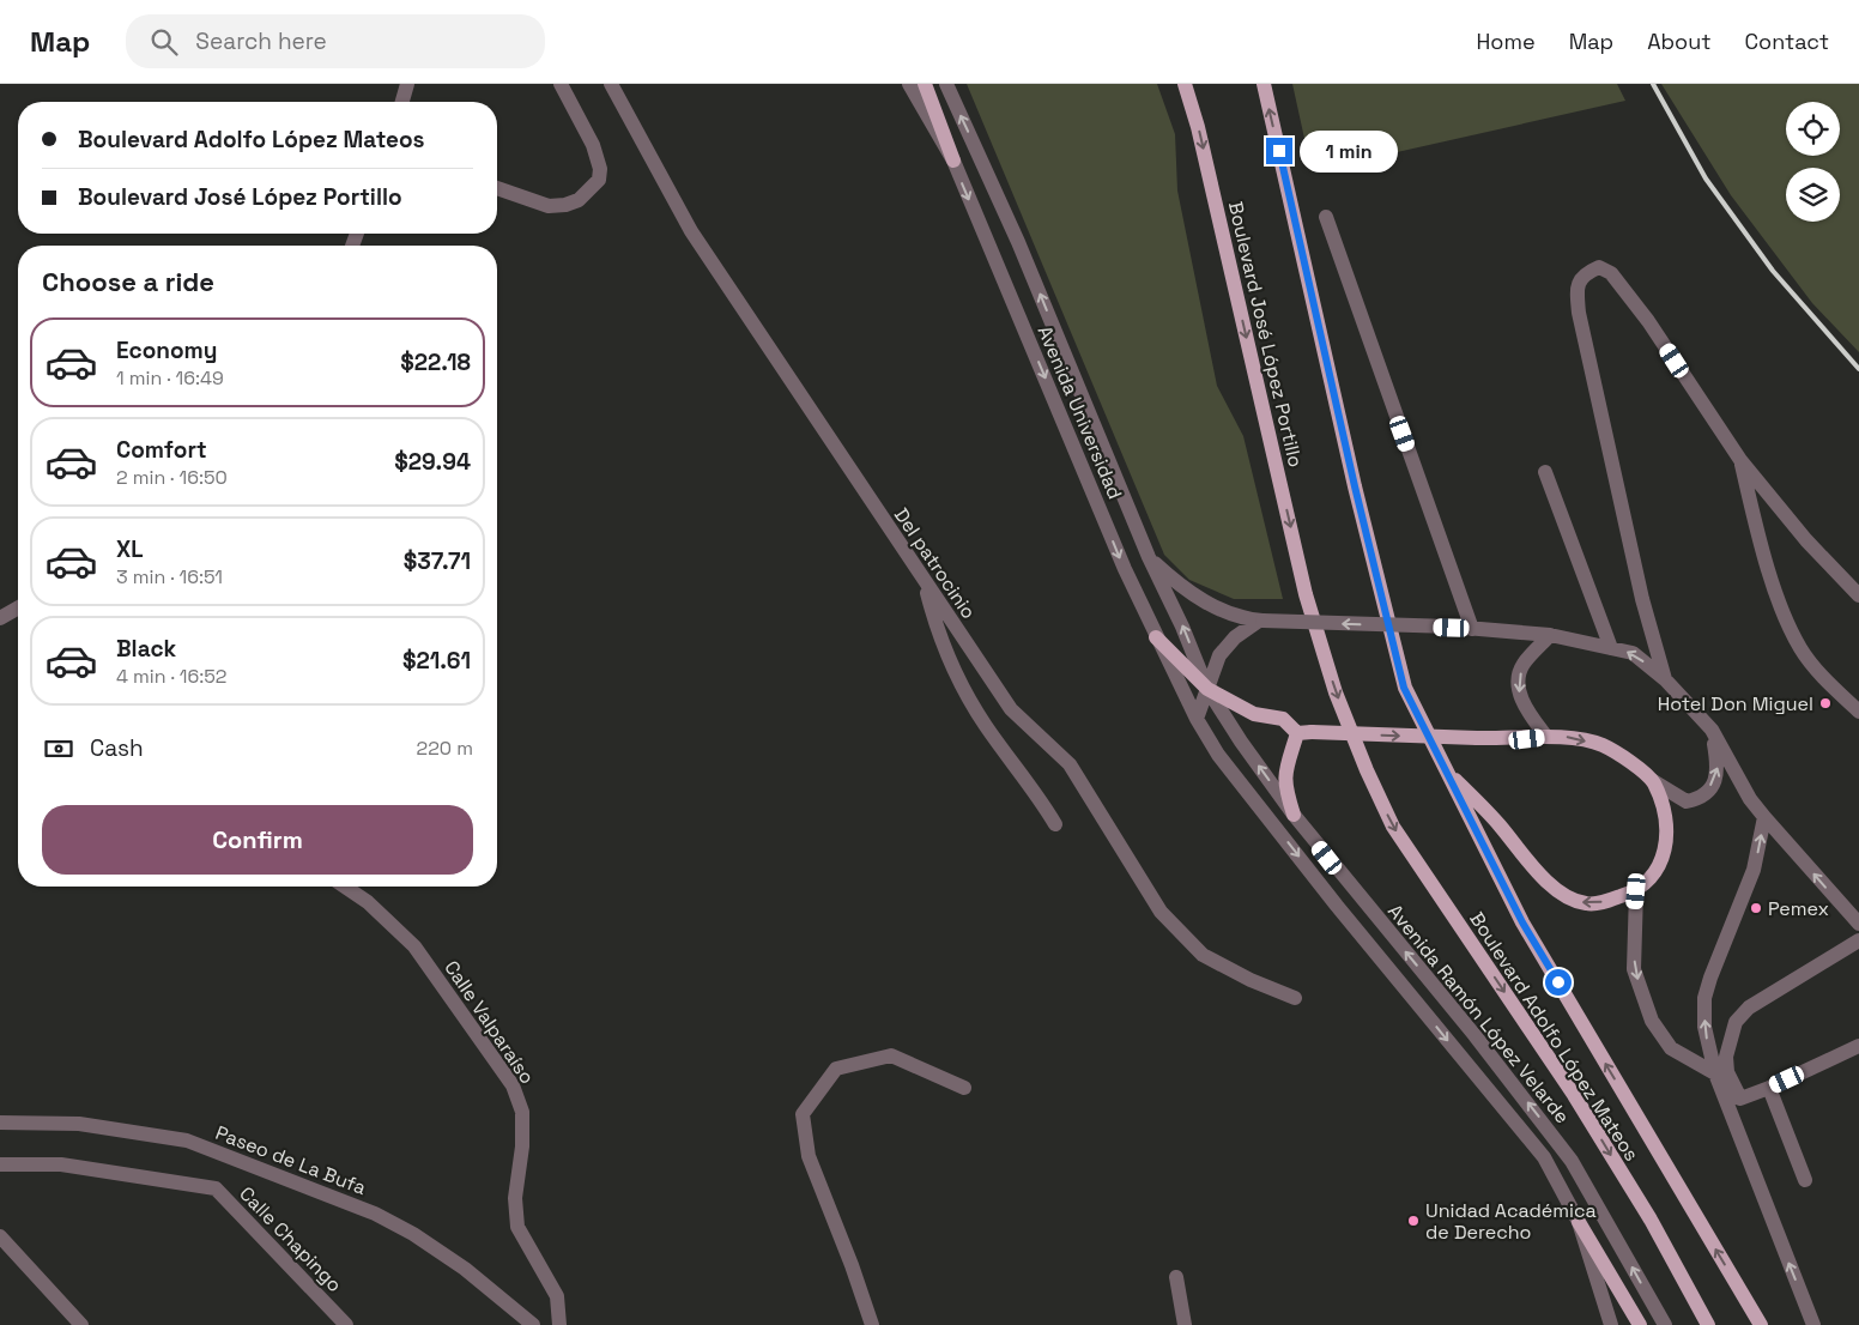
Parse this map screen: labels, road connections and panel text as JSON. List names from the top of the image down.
{
  "streets": {
    "main road": ["Boulevard José López Portillo", "Boulevard Adolfo López Mateos"],
    "street": [
      "Avenida Universidad",
      "Del patrocinio",
      "Avenida Ramón López Velarde",
      "Calle Valparaíso",
      "Paseo de La Bufa",
      "Calle Chapingo"
    ]
  },
  "crossings": [
    ["Boulevard José López Portillo", "Boulevard Adolfo López Mateos"],
    ["Avenida Universidad", "Avenida Ramón López Velarde"]
  ],
  "one_way": ["Boulevard José López Portillo"],
  "places": ["Hotel Don Miguel", "Pemex", "Unidad Académica de Derecho"],
  "page": {
    "header": "Map",
    "search": "Search here",
    "nav": [
      "Home",
      "Map",
      "About",
      "Contact"
    ],
    "banner": ["Boulevard Adolfo López Mateos", "Boulevard José López Portillo"],
    "bubble": "1 min",
    "heading": "Choose a ride",
    "list": [
      {
        "name": "Economy",
        "note": "1 min · 16:49",
        "value": "$22.18"
      },
      {
        "name": "Comfort",
        "note": "2 min · 16:50",
        "value": "$29.94"
      },
      {
        "name": "XL",
        "note": "3 min · 16:51",
        "value": "$37.71"
      },
      {
        "name": "Black",
        "note": "4 min · 16:52",
        "value": "$21.61"
      }
    ],
    "pay": ["Cash", "220 m"],
    "buttons": "Confirm"
  }
}
